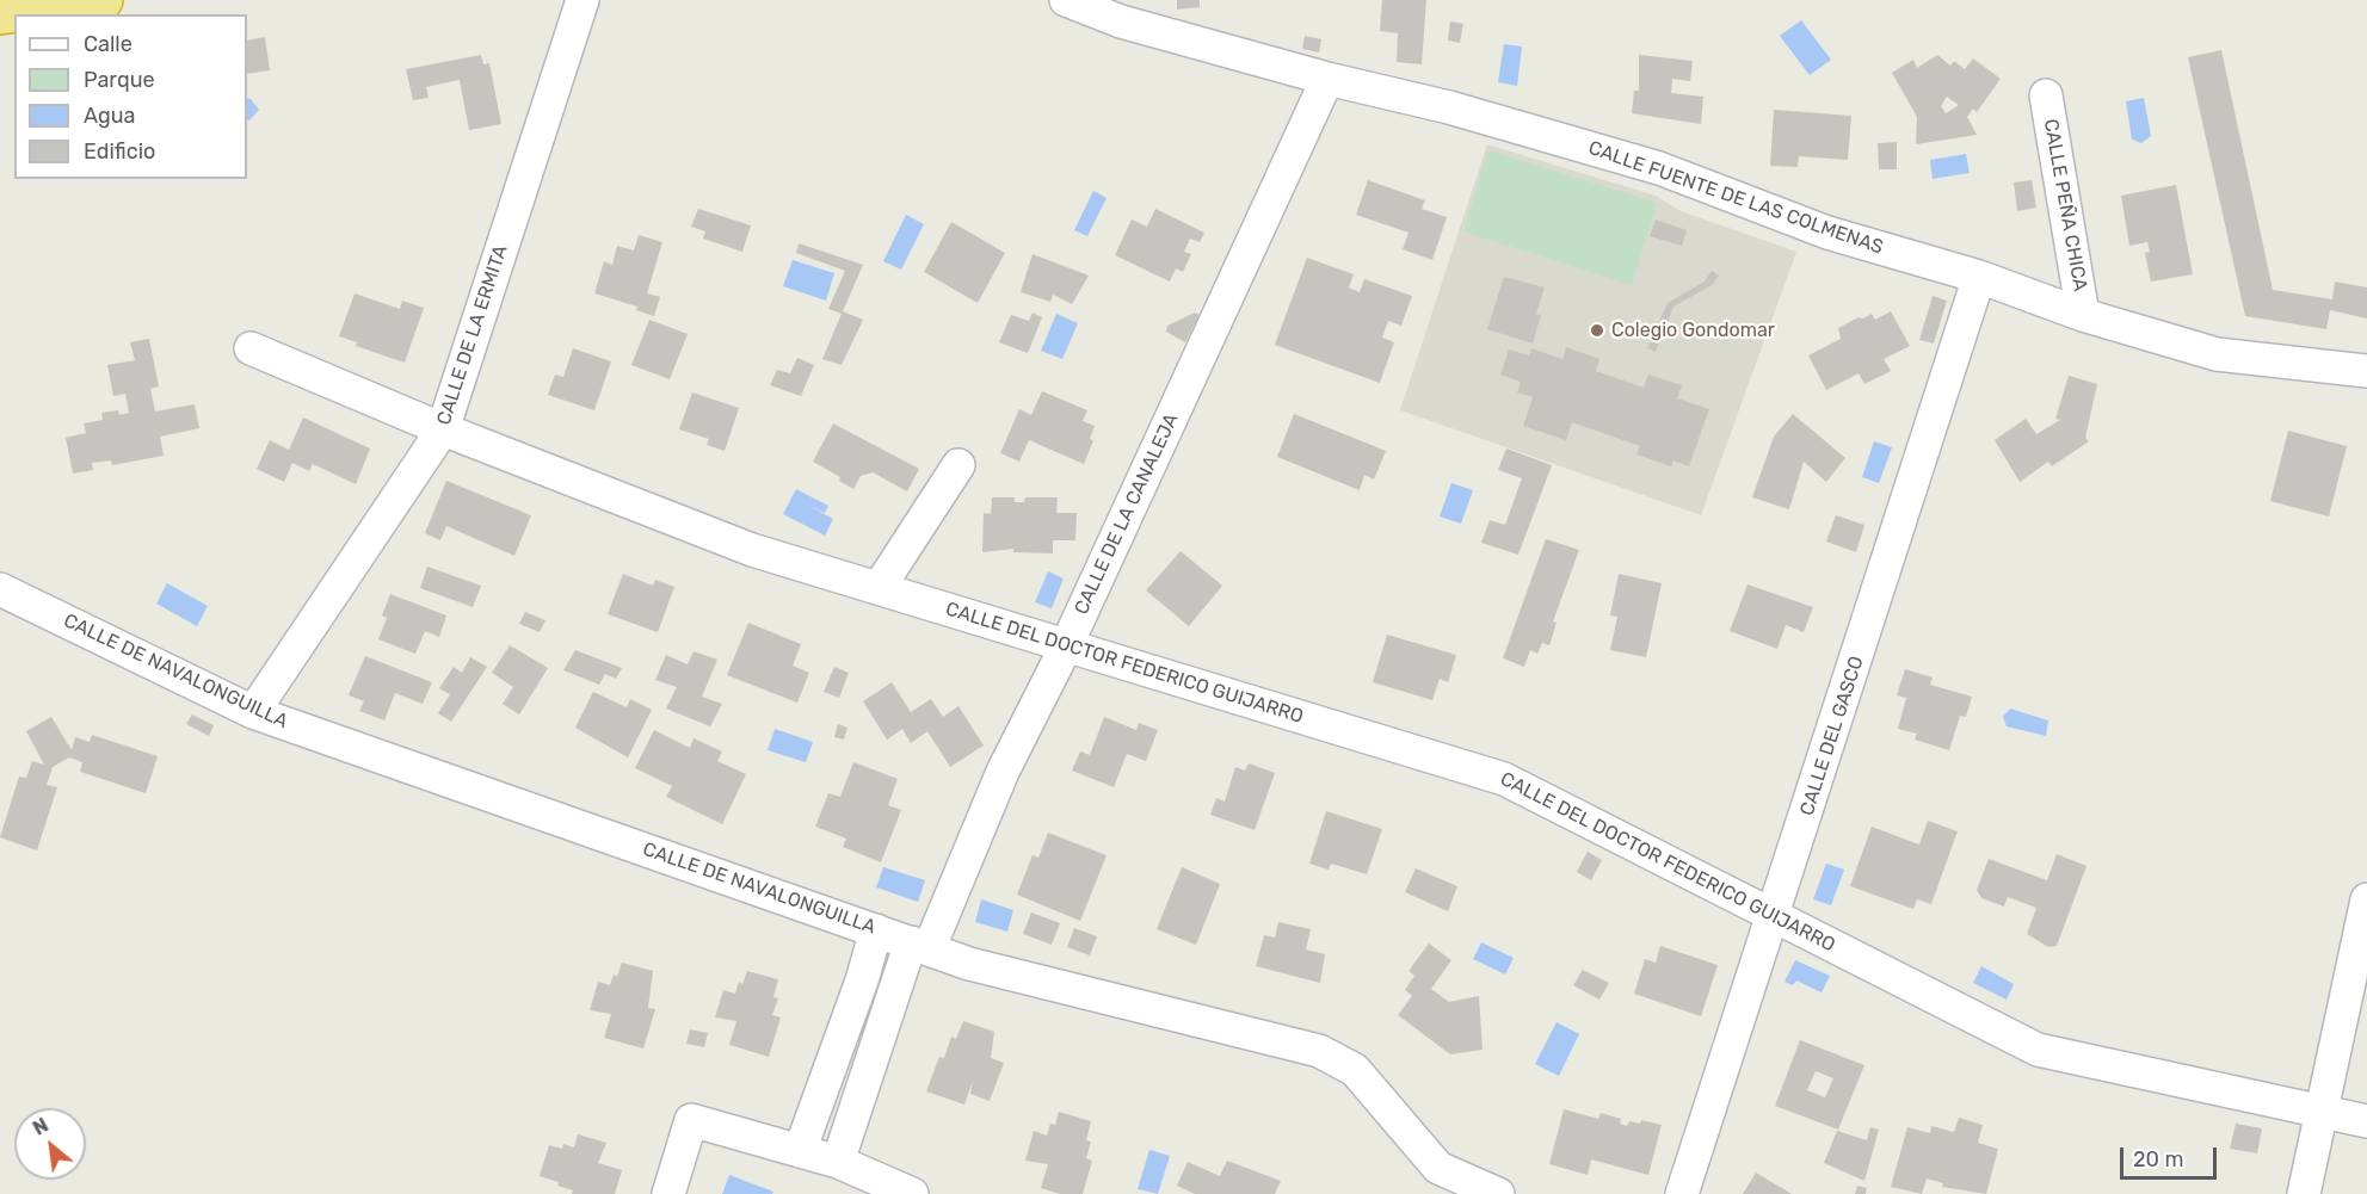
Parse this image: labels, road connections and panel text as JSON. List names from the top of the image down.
{
  "streets": {
    "street": [
      "CALLE FUENTE DE LAS COLMENAS",
      "CALLE PEÑA CHICA",
      "CALLE DE LA ERMITA",
      "CALLE DE LA CANALEJA",
      "CALLE DEL DOCTOR FEDERICO GUIJARRO",
      "CALLE DE NAVALONGUILLA",
      "CALLE DEL GASCO"
    ]
  },
  "crossings": [
    ["CALLE FUENTE DE LAS COLMENAS", "CALLE PEÑA CHICA"],
    ["CALLE FUENTE DE LAS COLMENAS", "CALLE DE LA CANALEJA"],
    ["CALLE FUENTE DE LAS COLMENAS", "CALLE DEL GASCO"],
    ["CALLE DE LA ERMITA", "CALLE DEL DOCTOR FEDERICO GUIJARRO"],
    ["CALLE DE LA ERMITA", "CALLE DE NAVALONGUILLA"],
    ["CALLE DE LA CANALEJA", "CALLE DEL DOCTOR FEDERICO GUIJARRO"],
    ["CALLE DE LA CANALEJA", "CALLE DE NAVALONGUILLA"],
    ["CALLE DEL DOCTOR FEDERICO GUIJARRO", "CALLE DEL GASCO"]
  ],
  "places": ["Colegio Gondomar"],
  "legend": [
    "Calle",
    "Parque",
    "Agua",
    "Edificio"
  ],
  "scale_bar": "20 m",
  "north": "top left"
}
